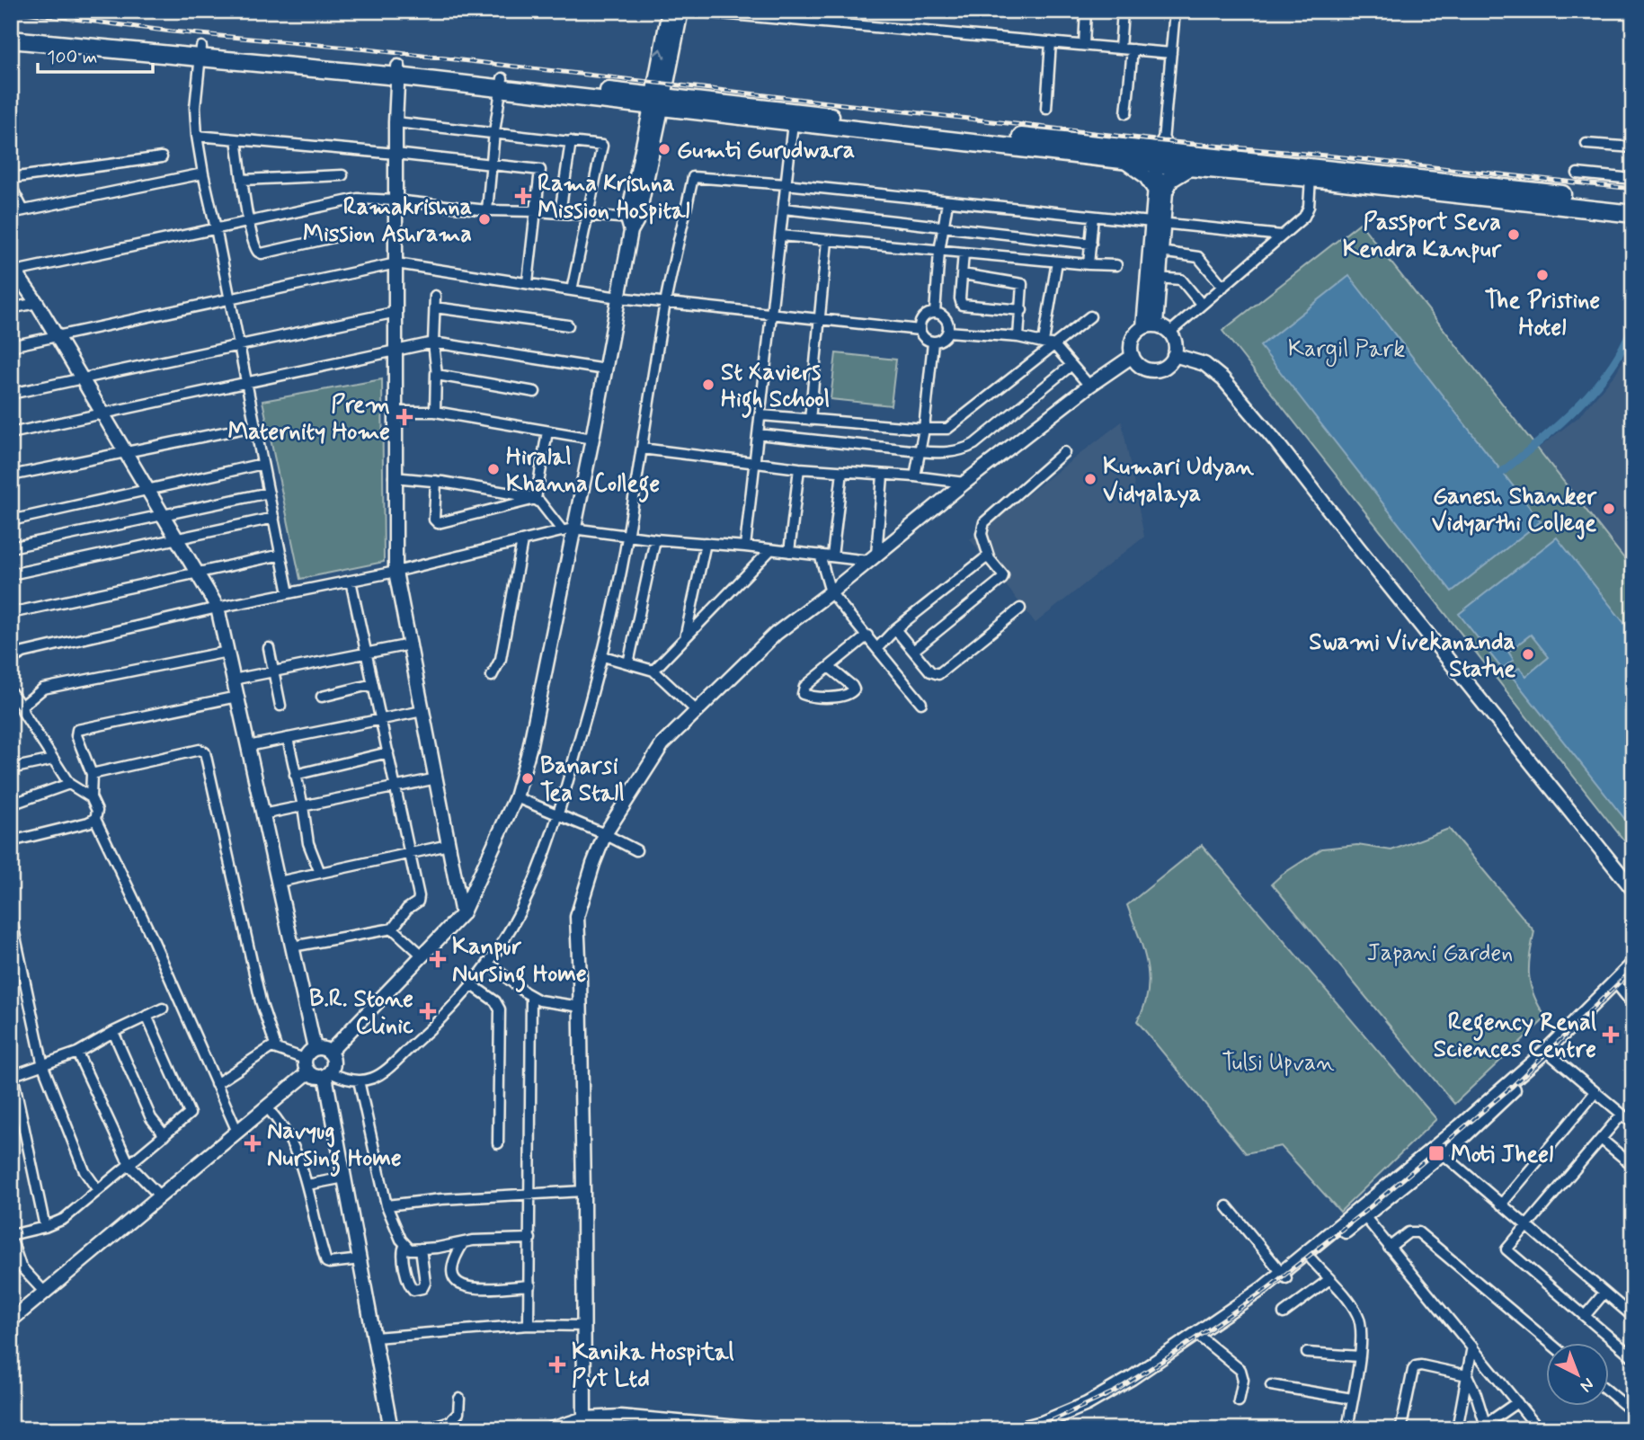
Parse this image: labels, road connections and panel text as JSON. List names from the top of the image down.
{
  "parks": ["Kargil Park", "Japani Garden", "Tulsi Upvan"],
  "places": {
    "other": [
      "Gumti Gurudwara",
      "Ramakrishna Mission Ashrama",
      "Passport Seva Kendra Kanpur",
      "The Pristine Hotel",
      "St Xaviers High School",
      "Hiralal Khanna College",
      "Kumari Udyan Vidyalaya",
      "Ganesh Shanker Vidyarthi College",
      "Swami Vivekananda Statue",
      "Banarsi Tea Stall"
    ],
    "health": [
      "Rama Krishna Mission Hospital",
      "Prem Maternity Home",
      "Kanpur Nursing Home",
      "B.R. Stone Clinic",
      "Regency Renal Sciences Centre",
      "Navyug Nursing Home",
      "Kanika Hospital Pvt Ltd"
    ],
    "transit": ["Moti Jheel"]
  },
  "scale_bar": "100 m",
  "north": "bottom right"
}
